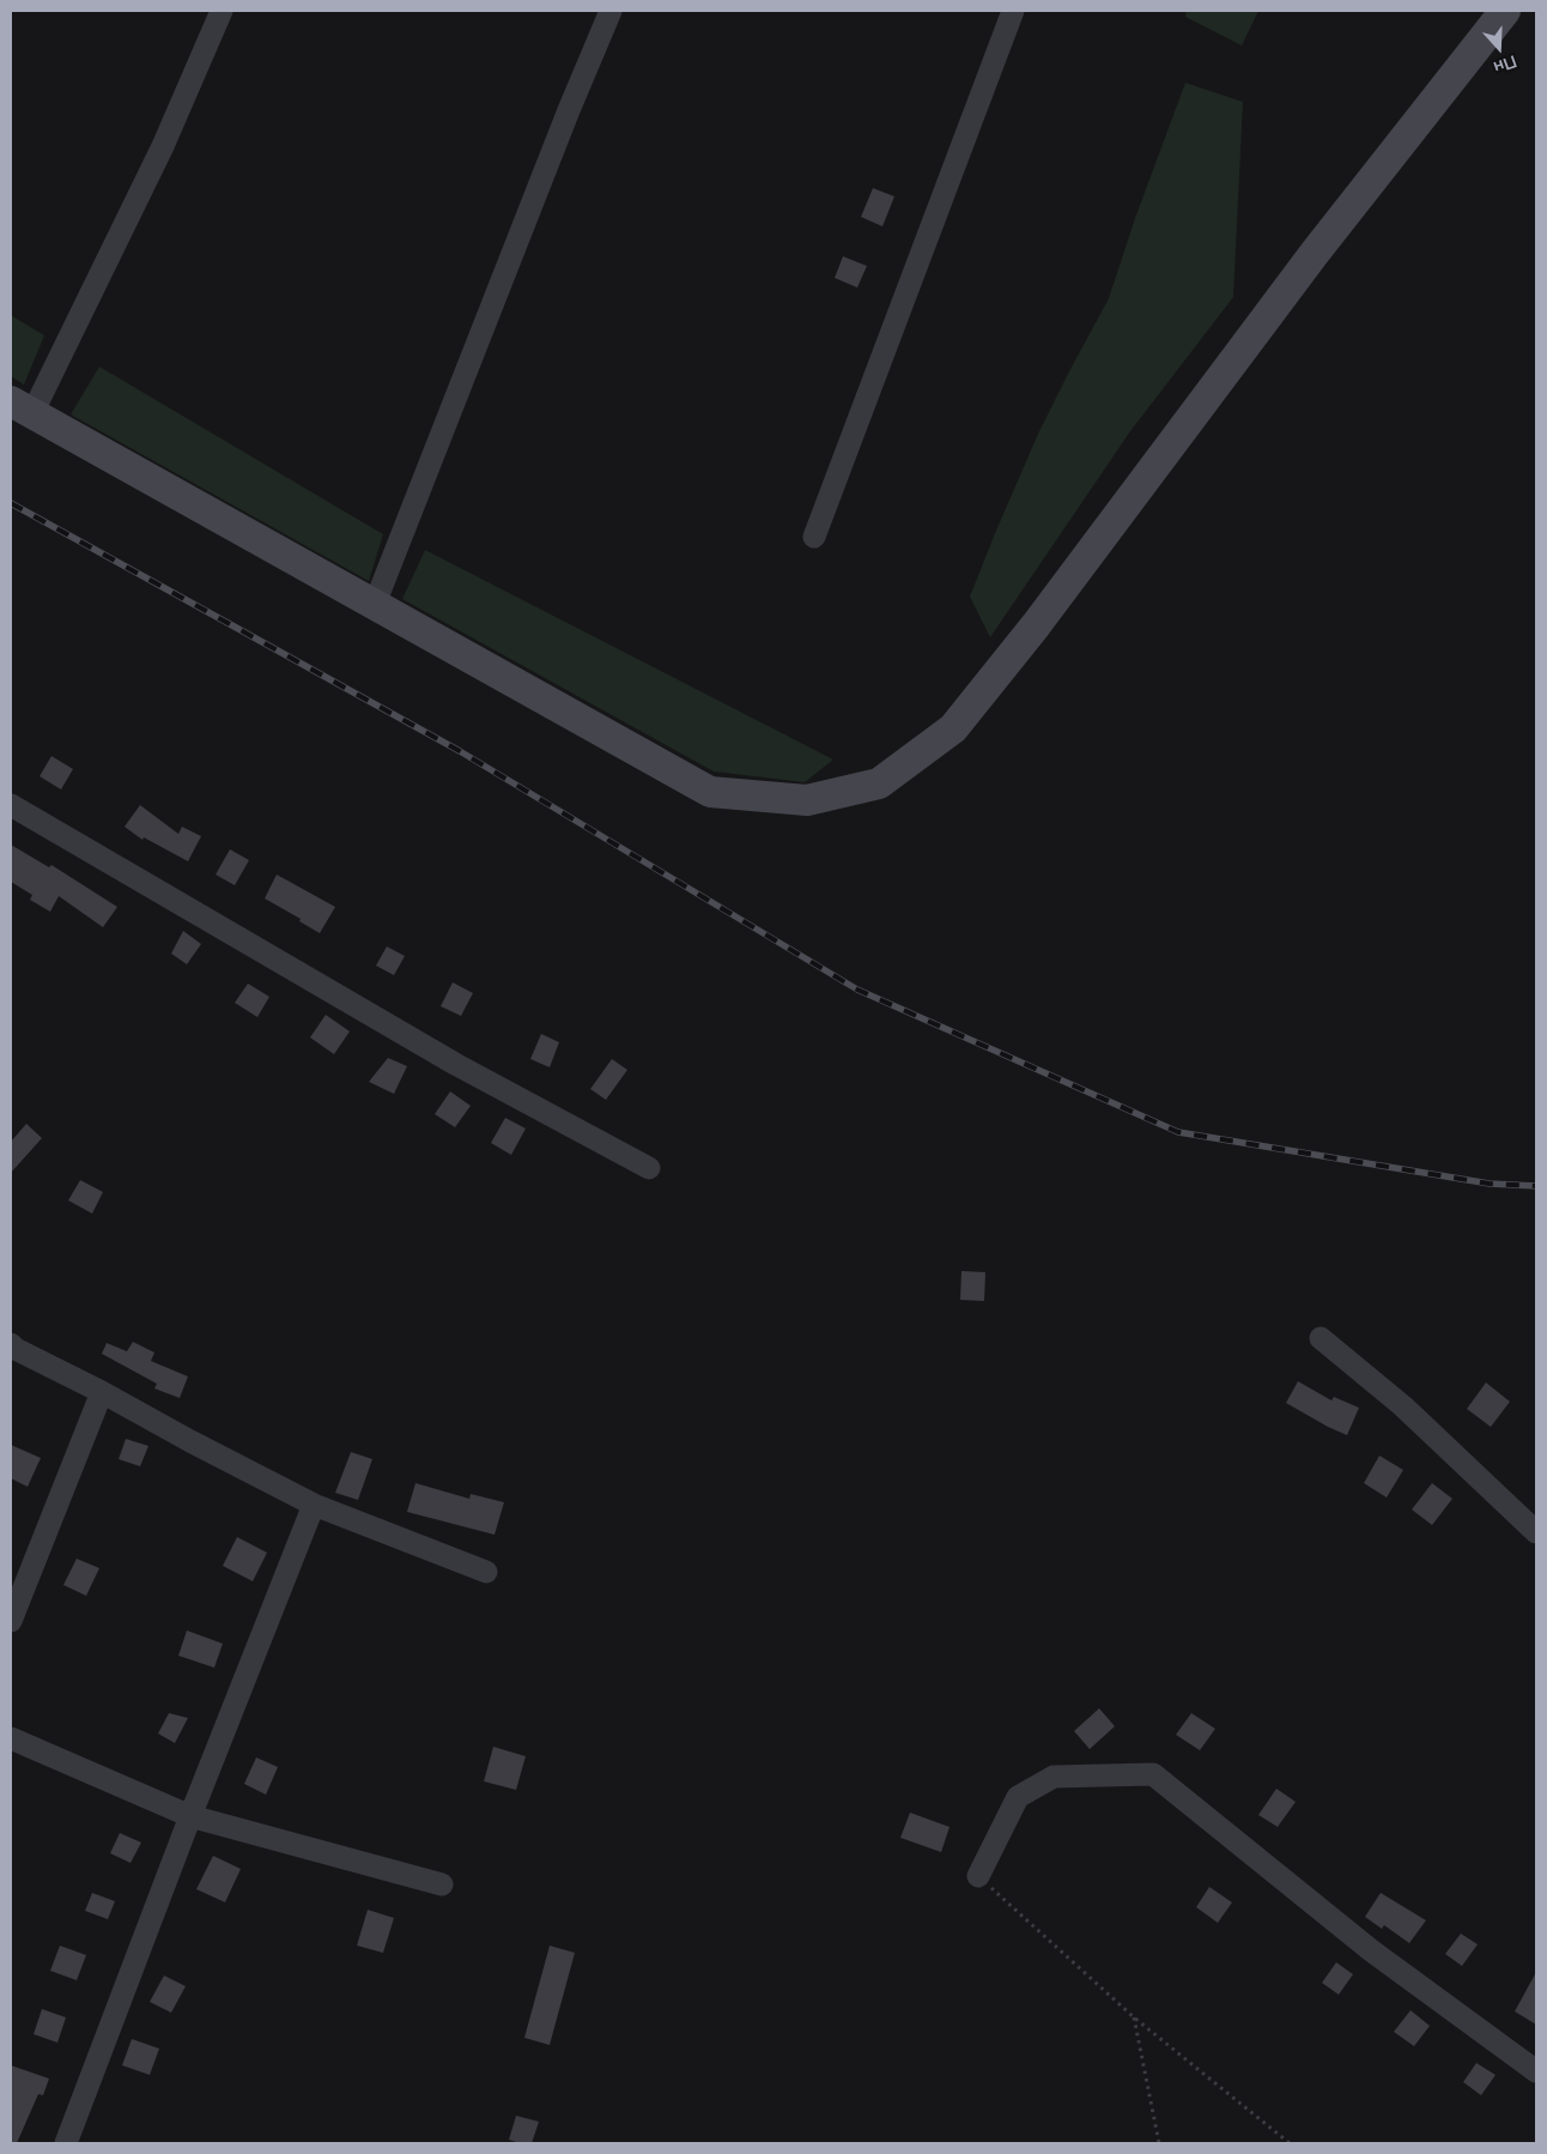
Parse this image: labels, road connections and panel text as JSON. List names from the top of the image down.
{
  "north": "bottom"
}
